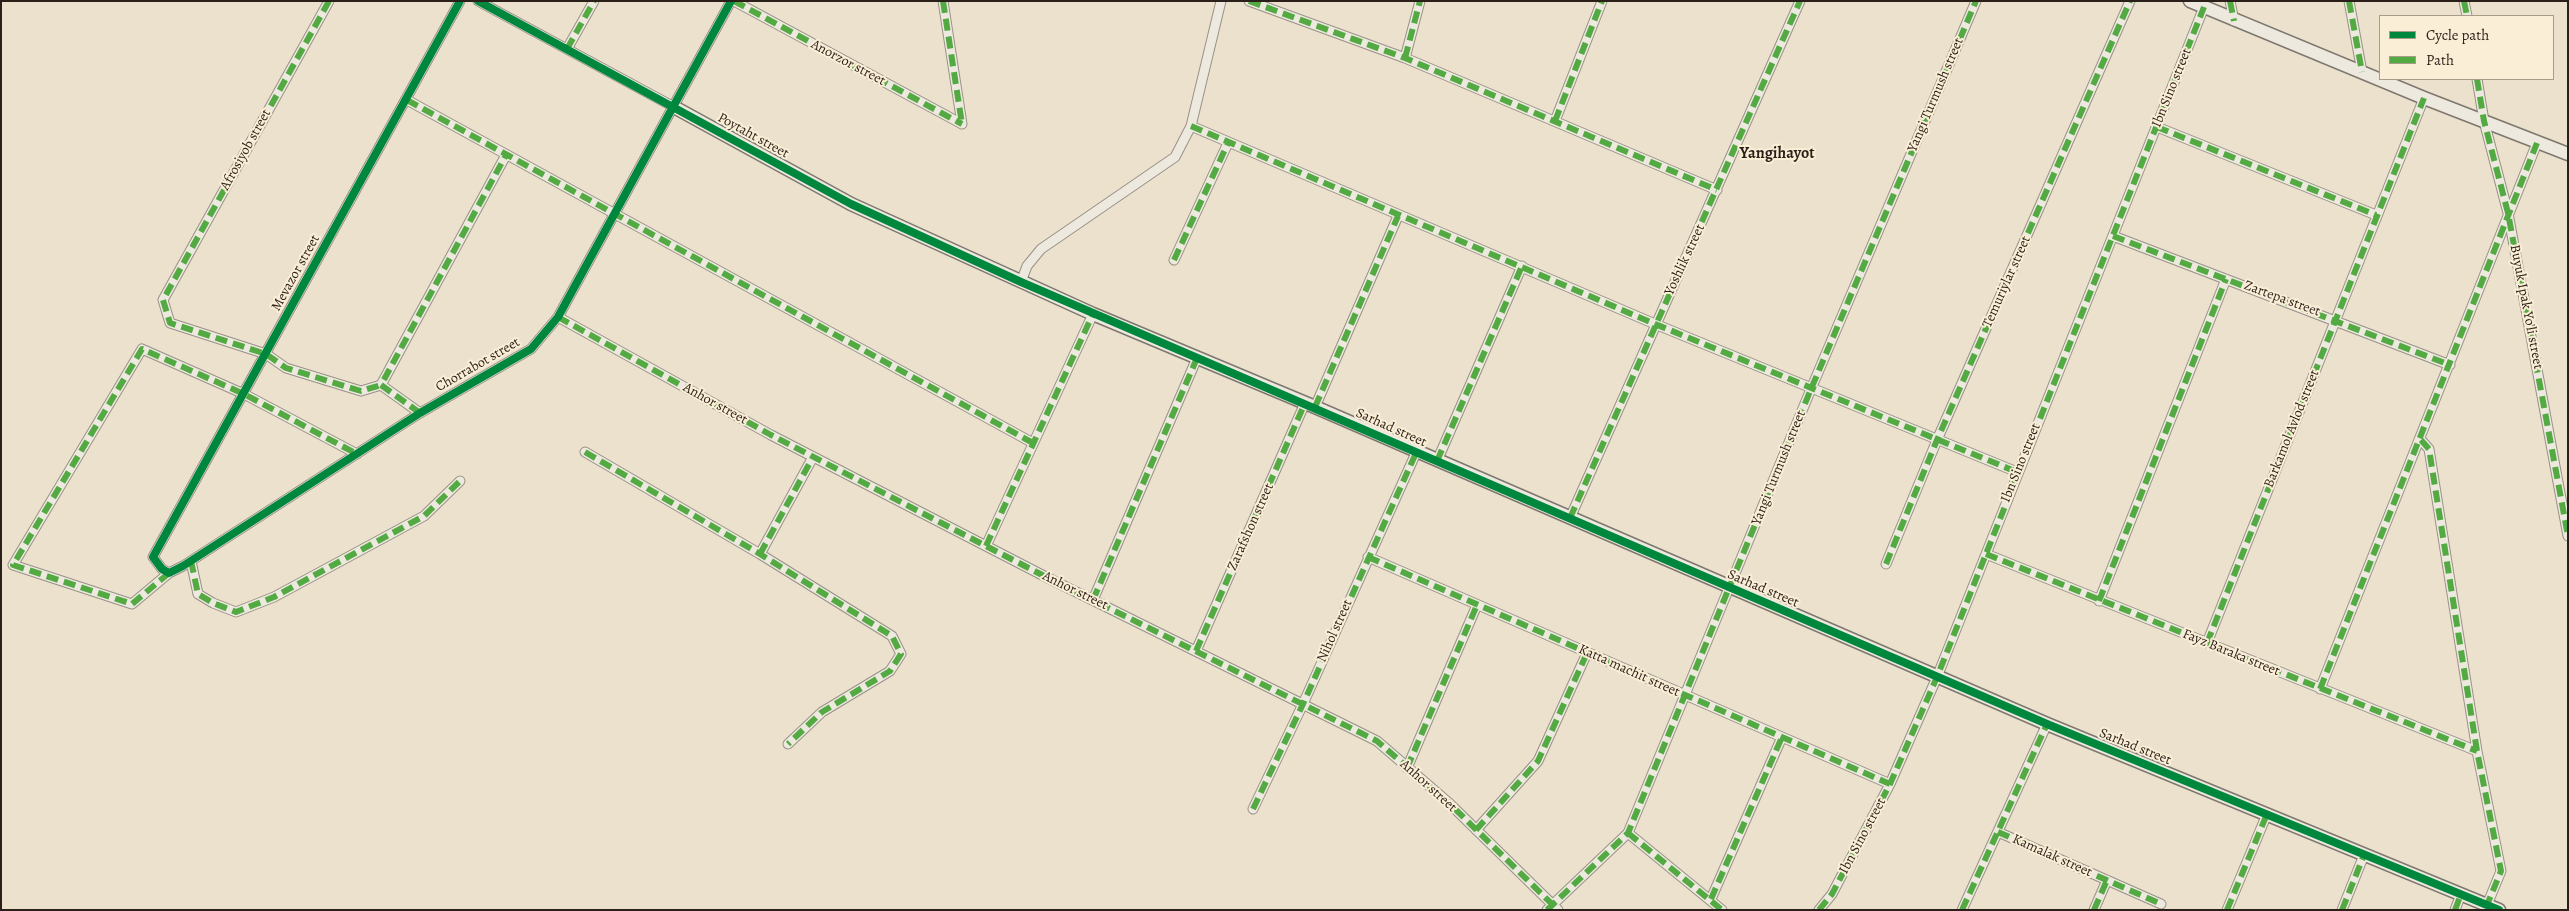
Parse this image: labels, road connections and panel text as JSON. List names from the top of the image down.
{
  "streets": {
    "street": [
      "Anorzor street",
      "Ibn Sino street",
      "Yangi Turmush street",
      "Poytaht street",
      "Afrosiyob street",
      "Yoshlik street",
      "Mevazor street",
      "Temuriylar street",
      "Zartepa street",
      "Buyuk Ipak Yo'li street",
      "Chorrabot street",
      "Anhor street",
      "Sarhad street",
      "Barkamol Avlod street",
      "Zarafshon street",
      "Nihol street",
      "Fayz Baraka street",
      "Katta machit street",
      "Kamalak street"
    ]
  },
  "crossings": [
    ["Anorzor street", "Chorrabot street"],
    ["Ibn Sino street", "Zartepa street"],
    ["Ibn Sino street", "Sarhad street"],
    ["Ibn Sino street", "Fayz Baraka street"],
    ["Ibn Sino street", "Katta machit street"],
    ["Yangi Turmush street", "Anhor street"],
    ["Yangi Turmush street", "Sarhad street"],
    ["Yangi Turmush street", "Katta machit street"],
    ["Poytaht street", "Chorrabot street"],
    ["Poytaht street", "Sarhad street"],
    ["Afrosiyob street", "Mevazor street"],
    ["Yoshlik street", "Sarhad street"],
    ["Mevazor street", "Chorrabot street"],
    ["Zartepa street", "Barkamol Avlod street"],
    ["Chorrabot street", "Anhor street"],
    ["Anhor street", "Zarafshon street"],
    ["Anhor street", "Nihol street"],
    ["Sarhad street", "Zarafshon street"],
    ["Sarhad street", "Nihol street"],
    ["Sarhad street", "Kamalak street"],
    ["Barkamol Avlod street", "Fayz Baraka street"],
    ["Nihol street", "Katta machit street"]
  ],
  "districts": ["Yangihayot"],
  "legend": ["Cycle path", "Path"]
}
